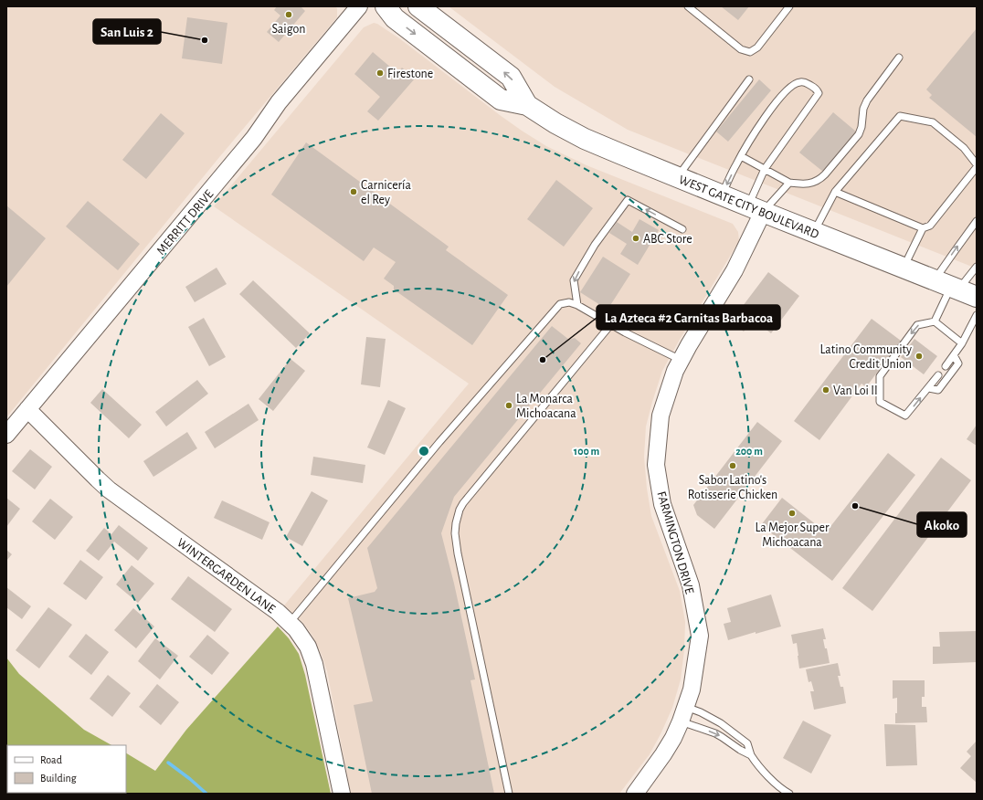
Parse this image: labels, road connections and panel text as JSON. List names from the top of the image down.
{
  "streets": {
    "main road": ["WEST GATE CITY BOULEVARD"],
    "street": ["MERRITT DRIVE", "FARMINGTON DRIVE", "WINTERGARDEN LANE"]
  },
  "crossings": [
    ["WEST GATE CITY BOULEVARD", "FARMINGTON DRIVE"],
    ["MERRITT DRIVE", "WINTERGARDEN LANE"]
  ],
  "places": [
    "Saigon",
    "San Luis 2",
    "Firestone",
    "Carnicería el Rey",
    "ABC Store",
    "Latino Community Credit Union",
    "La Azteca #2 Carnitas Barbacoa",
    "Van Loi II",
    "La Monarca Michoacana",
    "Sabor Latino's Rotisserie Chicken",
    "Akoko",
    "La Mejor Super Michoacana"
  ],
  "legend": ["Road", "Building"],
  "rings": ["100 m", "200 m"]
}
